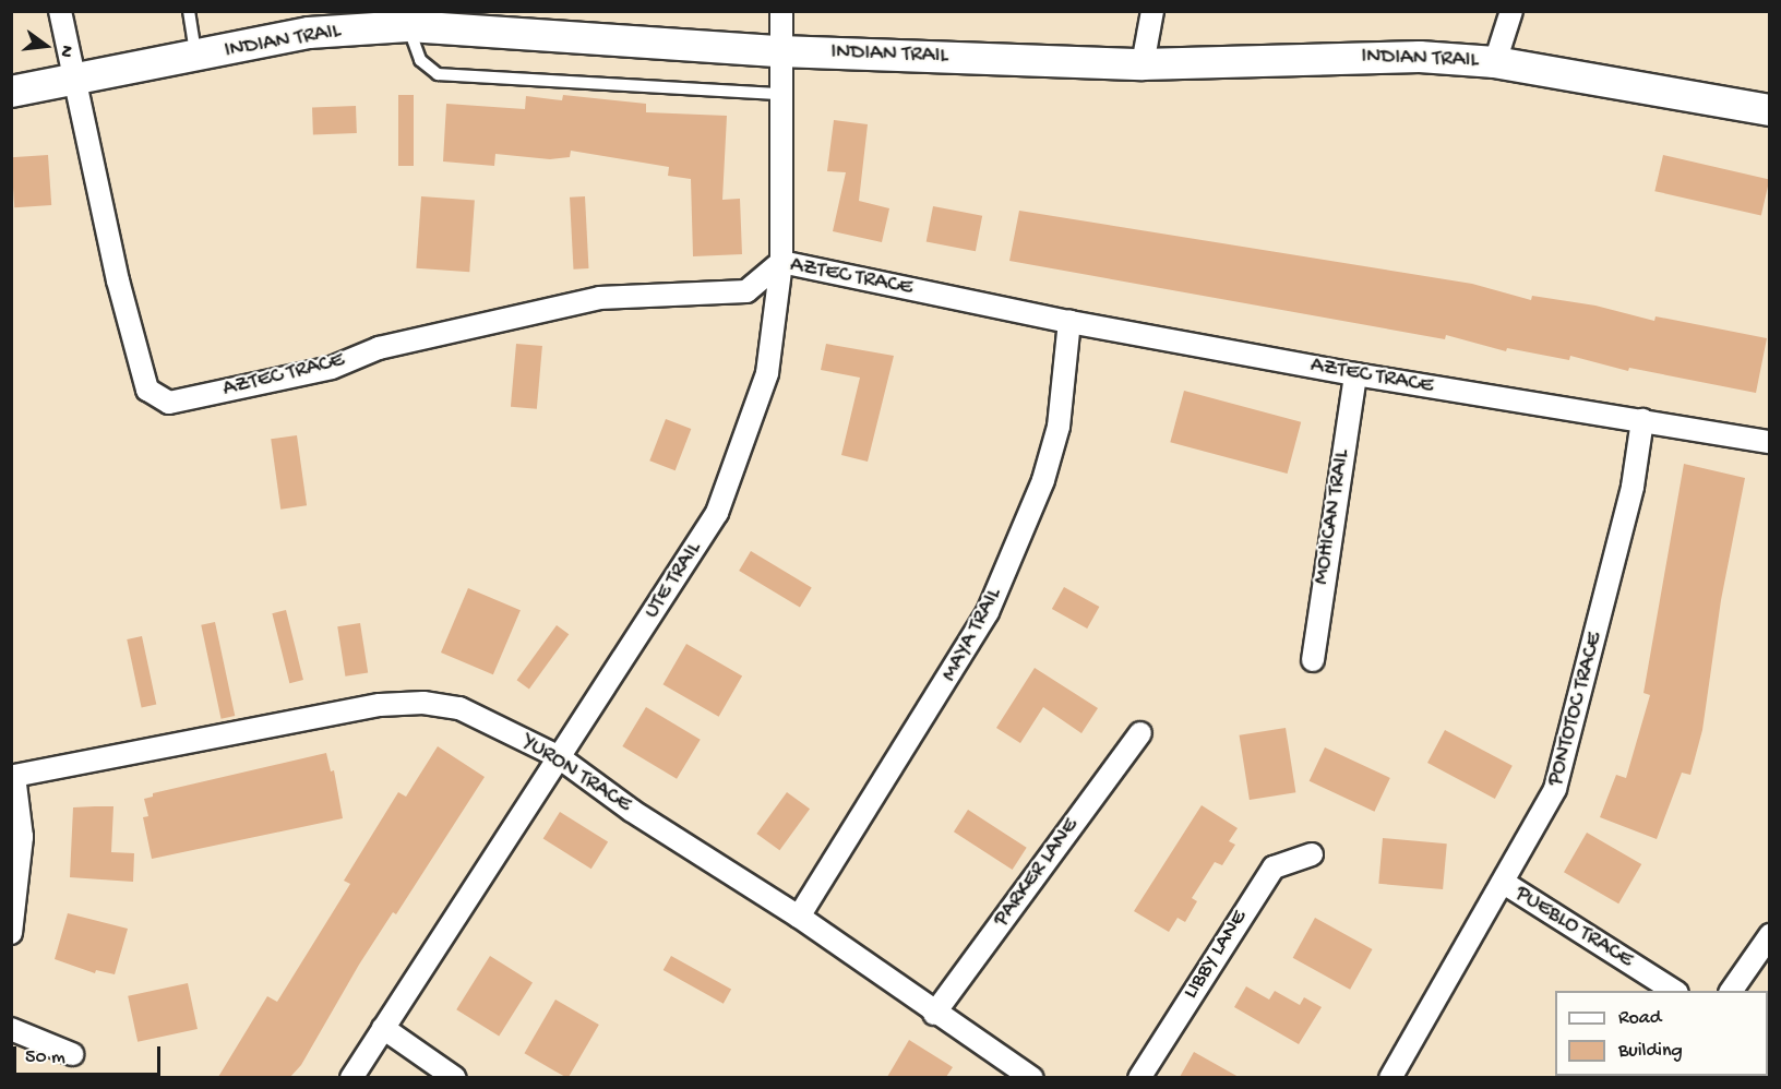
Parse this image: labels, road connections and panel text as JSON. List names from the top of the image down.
{
  "streets": {
    "street": [
      "INDIAN TRAIL",
      "AZTEC TRACE",
      "MOHICAN TRAIL",
      "UTE TRAIL",
      "MAYA TRAIL",
      "PONTOTOC TRACE",
      "YURON TRACE",
      "PARKER LANE",
      "PUEBLO TRACE",
      "LIBBY LANE"
    ]
  },
  "crossings": [
    ["INDIAN TRAIL", "AZTEC TRACE"],
    ["INDIAN TRAIL", "UTE TRAIL"],
    ["AZTEC TRACE", "MOHICAN TRAIL"],
    ["AZTEC TRACE", "UTE TRAIL"],
    ["AZTEC TRACE", "MAYA TRAIL"],
    ["AZTEC TRACE", "PONTOTOC TRACE"],
    ["UTE TRAIL", "YURON TRACE"],
    ["MAYA TRAIL", "YURON TRACE"],
    ["PONTOTOC TRACE", "PUEBLO TRACE"],
    ["YURON TRACE", "PARKER LANE"]
  ],
  "legend": ["Road", "Building"],
  "scale_bar": "50 m",
  "north": "right"
}
